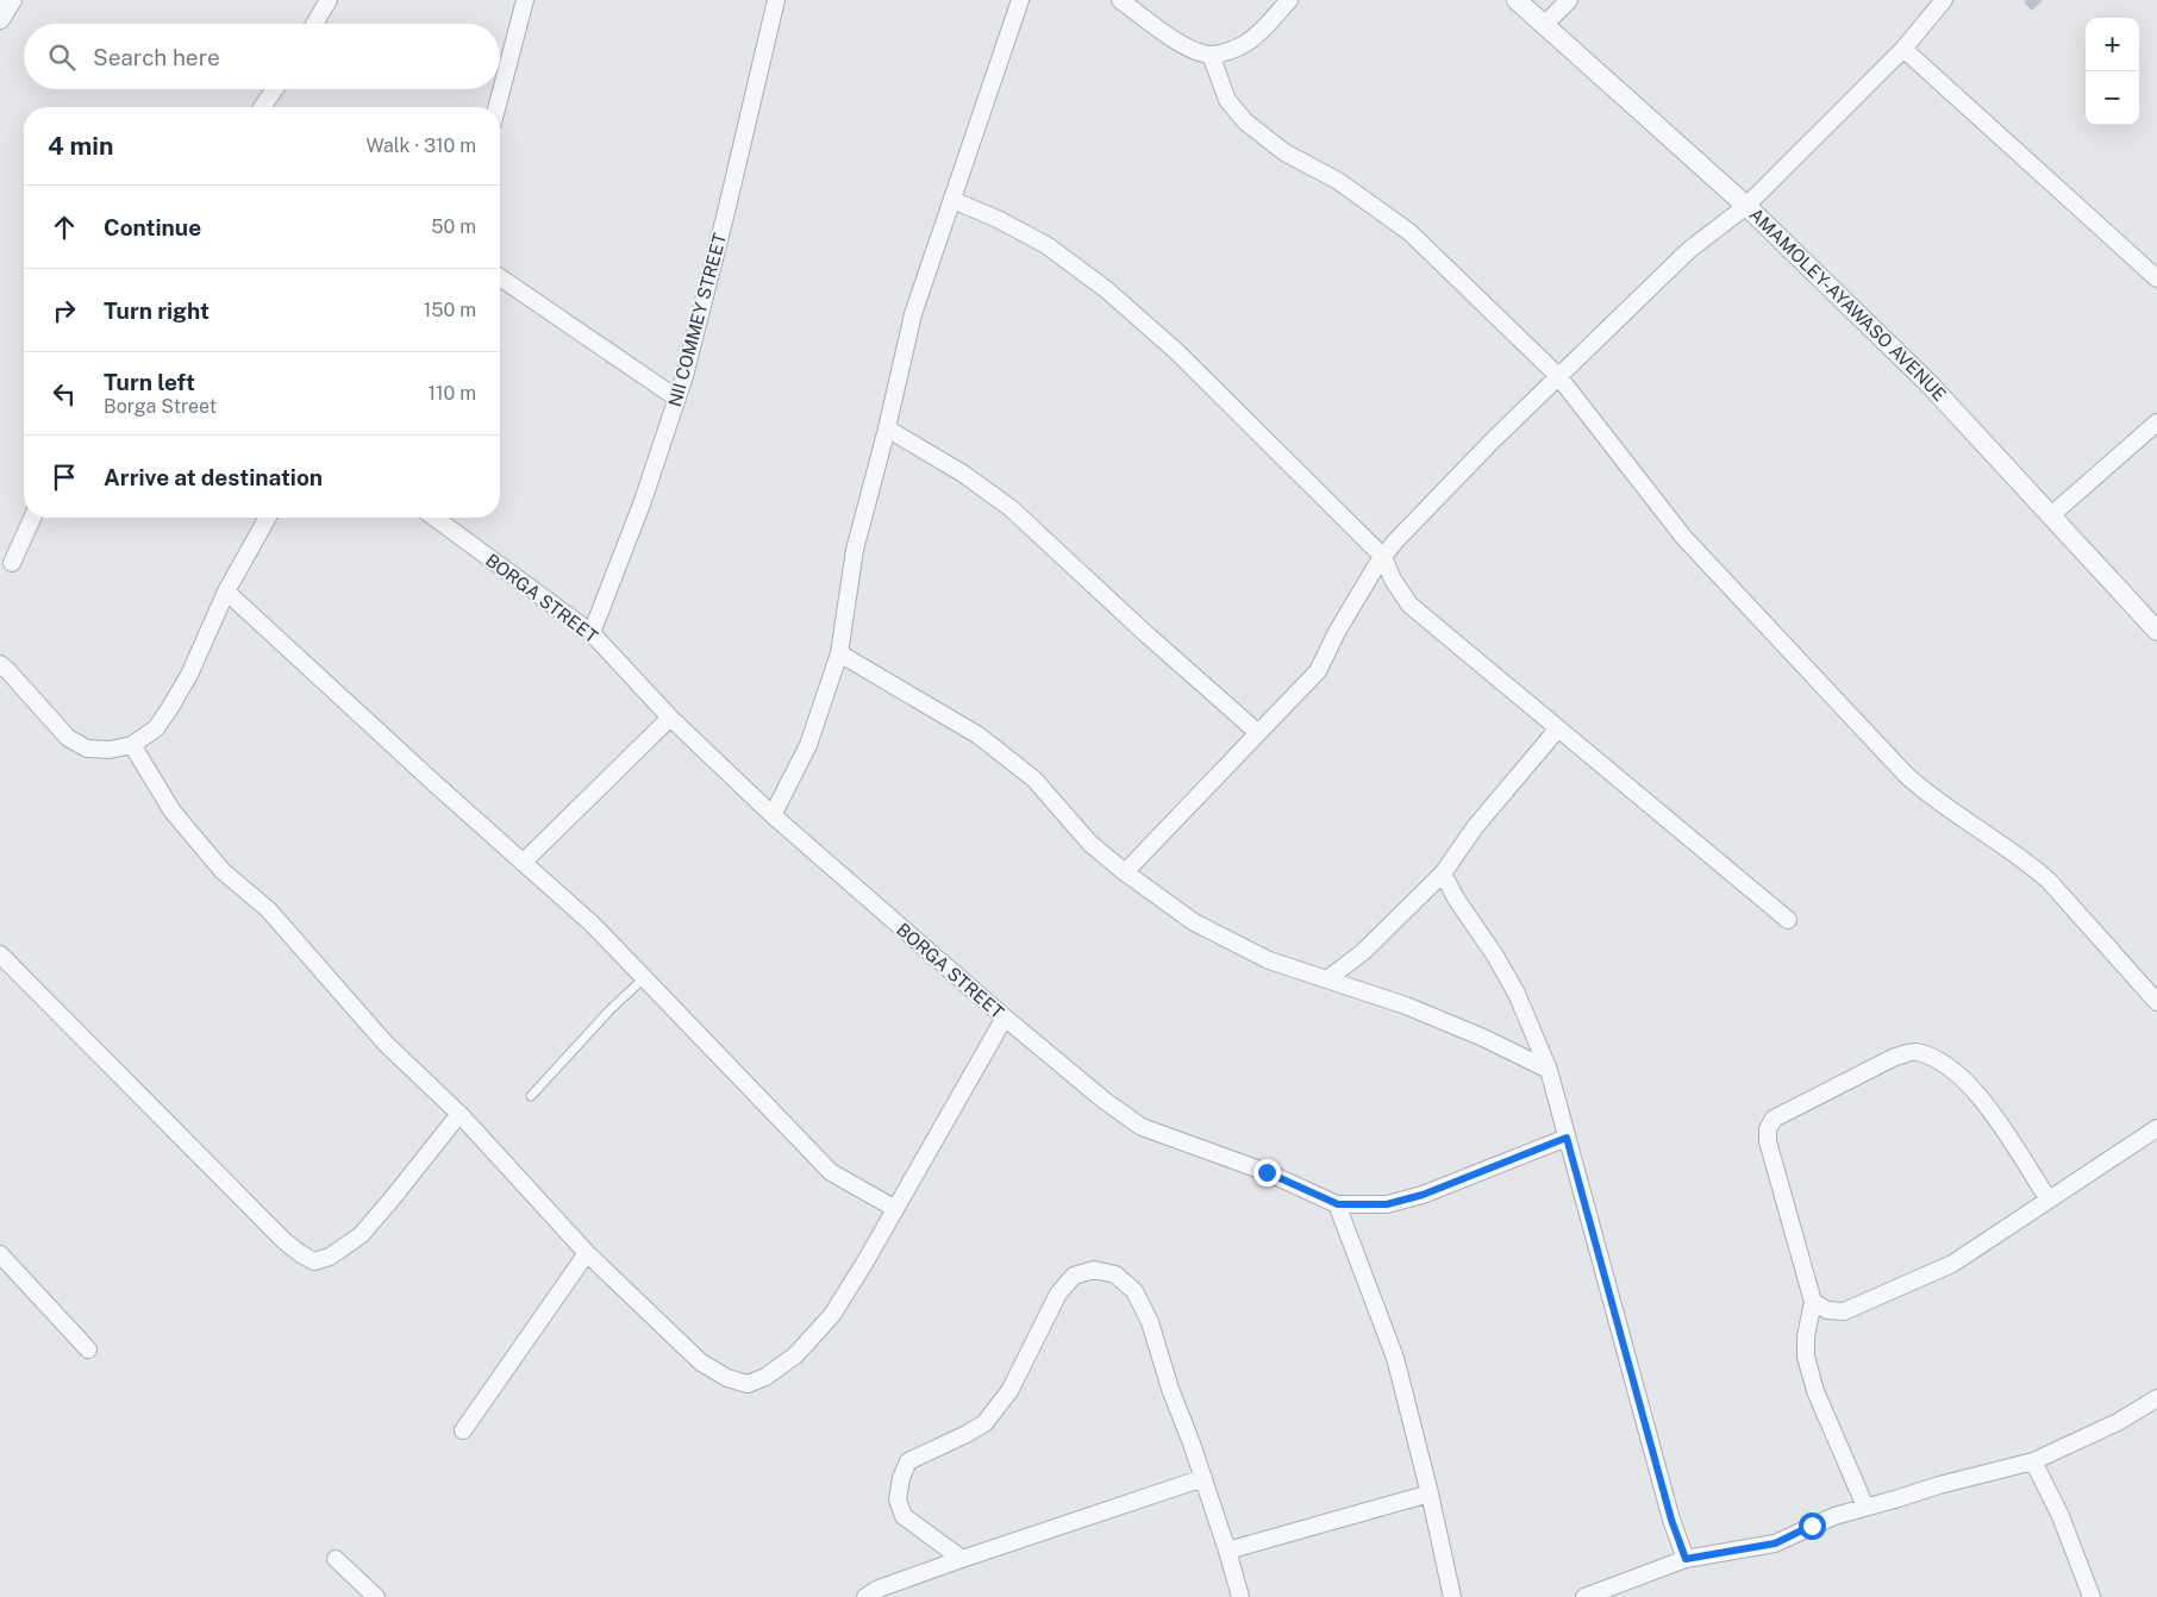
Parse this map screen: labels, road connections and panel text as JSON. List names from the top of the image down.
{
  "streets": {
    "street": ["AMAMOLEY-AYAWASO AVENUE", "NII COMMEY STREET", "BORGA STREET"]
  },
  "crossings": [
    ["NII COMMEY STREET", "BORGA STREET"]
  ],
  "page": {
    "map_buttons": ["+", "−"],
    "search": "Search here",
    "heading": ["4 min", "Walk · 310 m"],
    "list": [
      ["Continue", "50 m"],
      ["Turn right", "150 m"],
      ["Turn left", "Borga Street", "110 m"],
      "Arrive at destination"
    ]
  }
}
